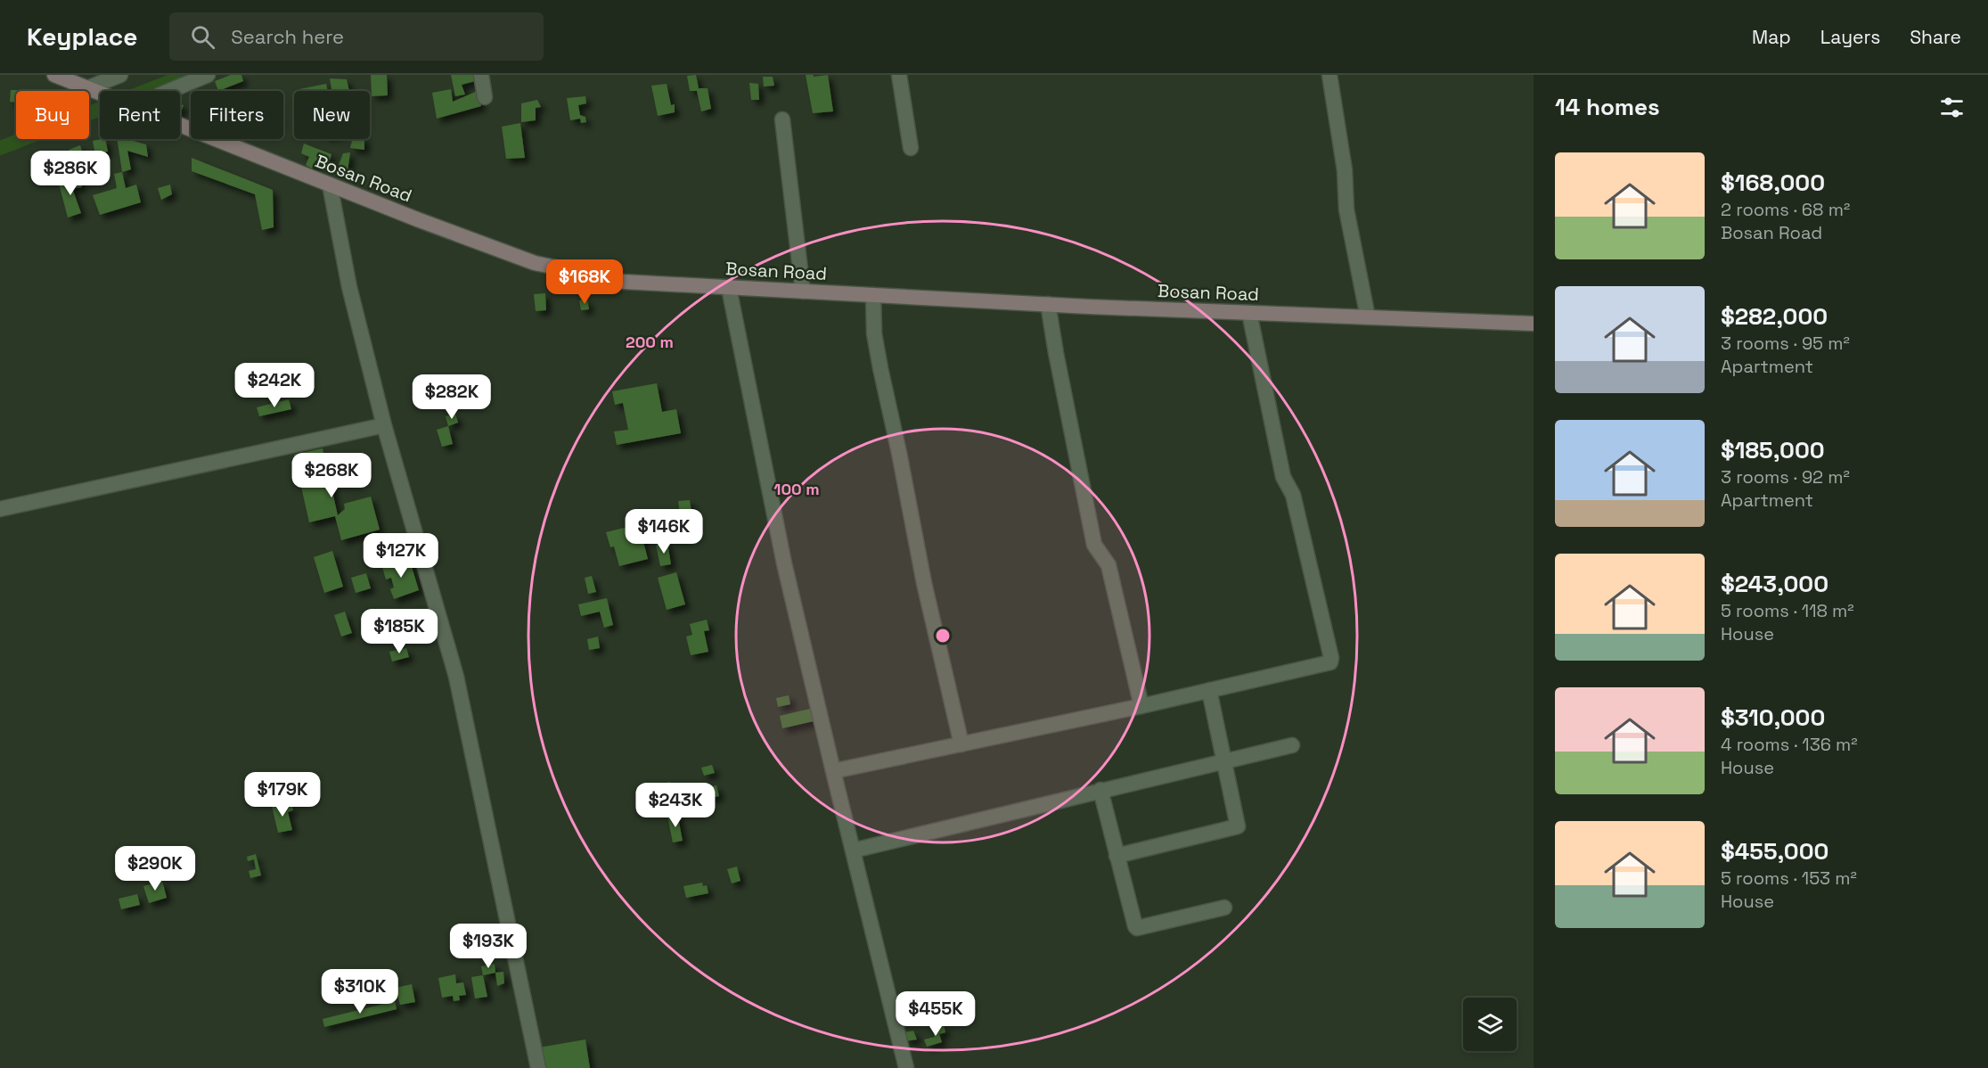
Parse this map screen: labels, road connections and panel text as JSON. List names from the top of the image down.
{
  "streets": {
    "main road": ["Bosan Road"]
  },
  "page": {
    "header": "Keyplace",
    "search": "Search here",
    "nav": ["Map", "Layers", "Share"],
    "heading": "14 homes",
    "chip": [
      "Buy",
      "Rent",
      "Filters",
      "New"
    ],
    "list": [
      {
        "name": "$168,000",
        "note": "2 rooms · 68 m² · Bosan Road"
      },
      {
        "name": "$282,000",
        "note": "3 rooms · 95 m² · Apartment"
      },
      {
        "name": "$185,000",
        "note": "3 rooms · 92 m² · Apartment"
      },
      {
        "name": "$243,000",
        "note": "5 rooms · 118 m² · House"
      },
      {
        "name": "$310,000",
        "note": "4 rooms · 136 m² · House"
      },
      {
        "name": "$455,000",
        "note": "5 rooms · 153 m² · House"
      }
    ],
    "price": [
      "$286K",
      "$168K",
      "$242K",
      "$282K",
      "$268K",
      "$146K",
      "$127K",
      "$185K",
      "$179K",
      "$243K",
      "$290K",
      "$193K",
      "$310K",
      "$455K"
    ]
  },
  "rings": ["200 m", "100 m"]
}
